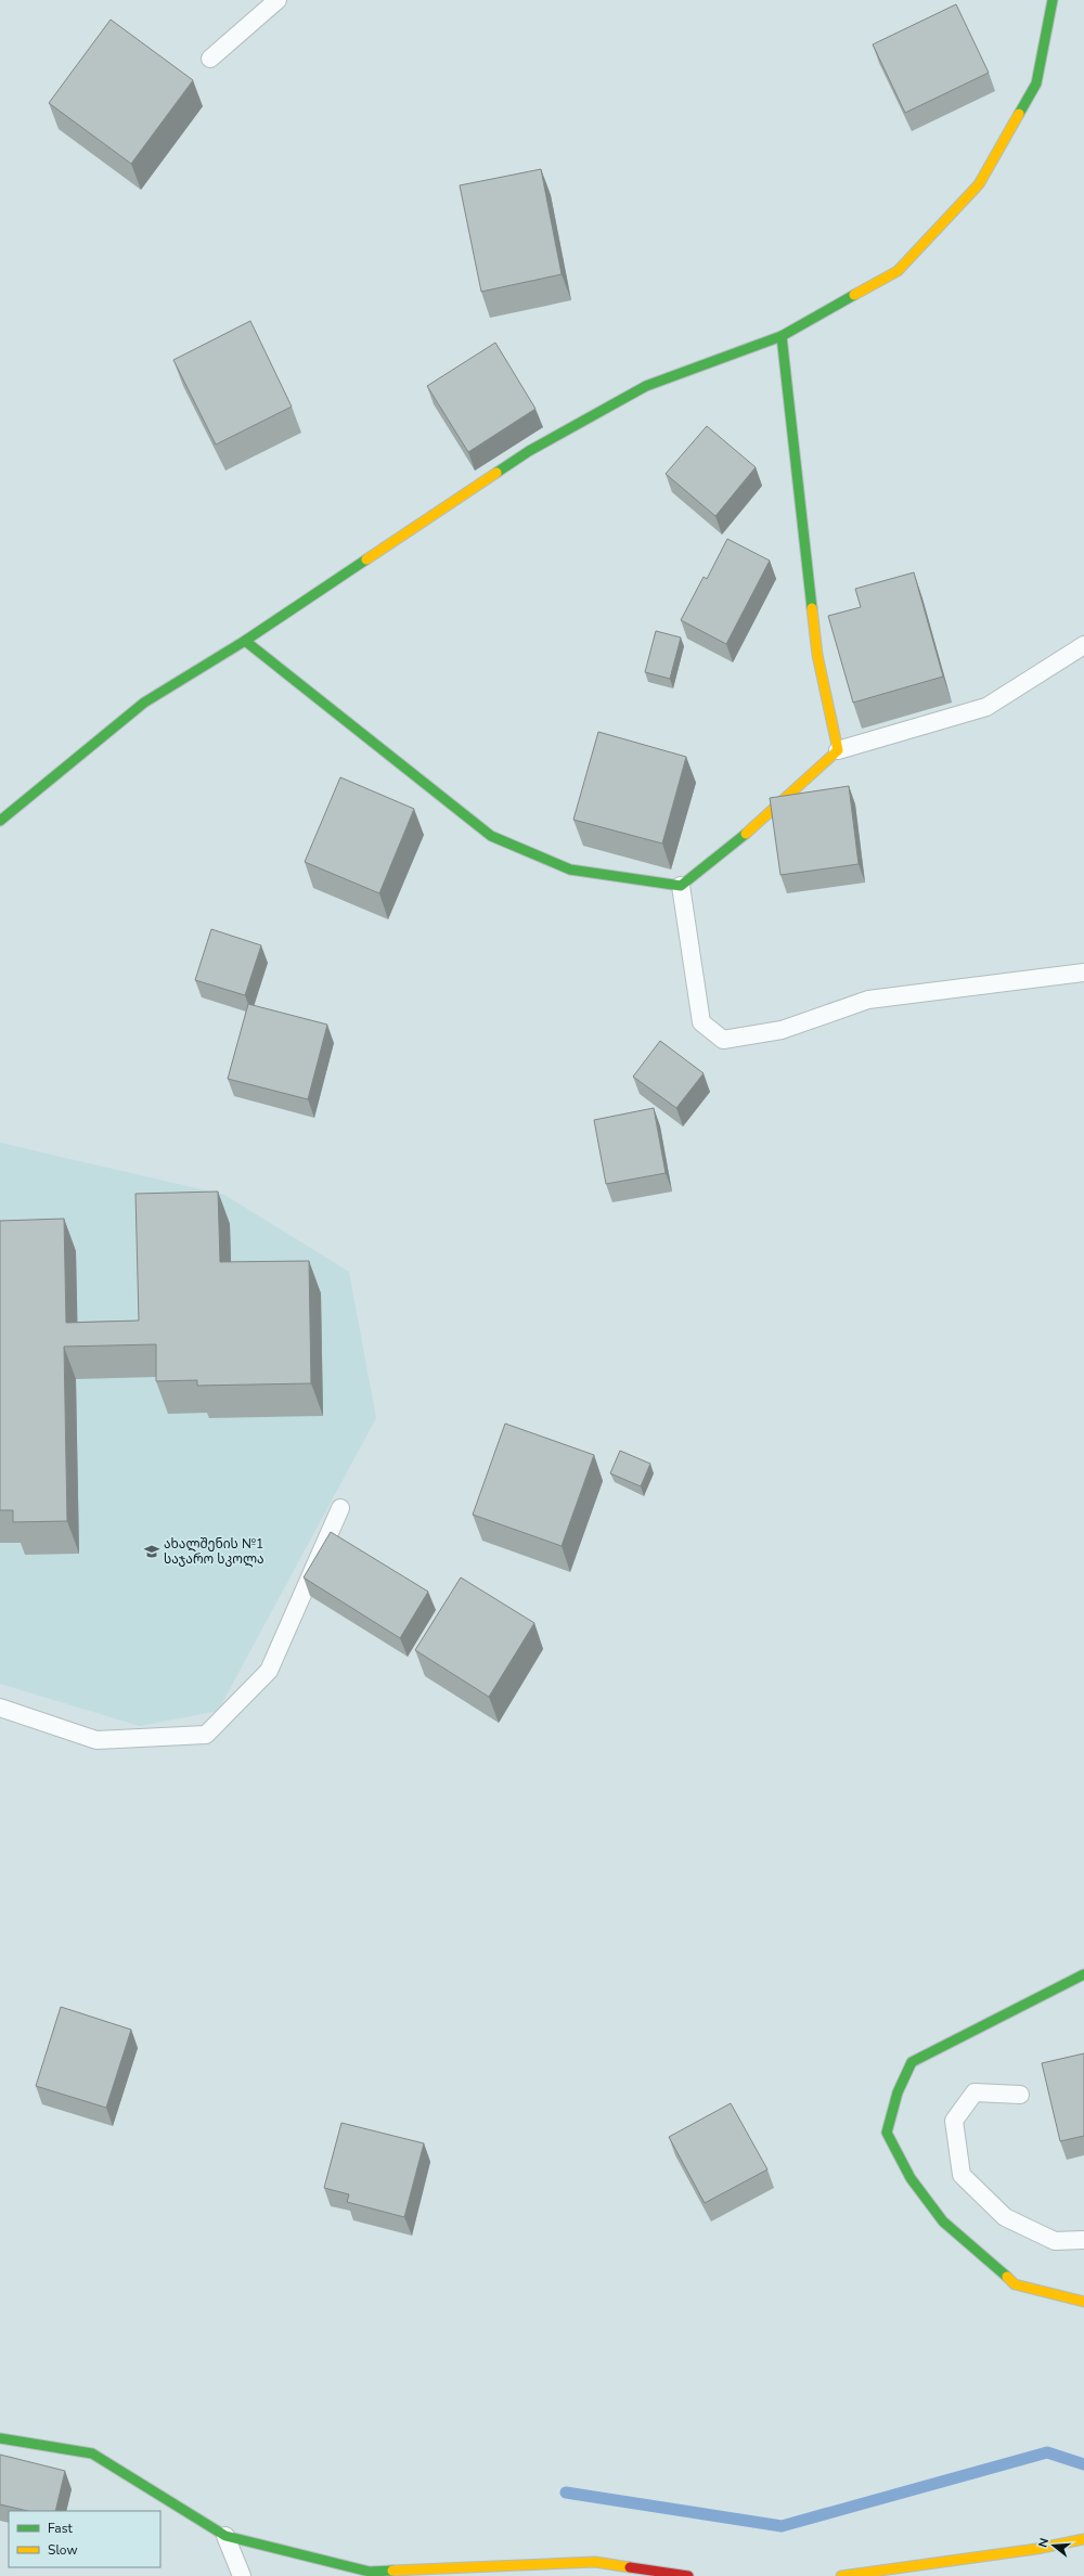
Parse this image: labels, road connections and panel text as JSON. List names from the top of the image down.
{
  "places": {
    "school or university": ["ახალშენის №1 საჯარო სკოლა"]
  },
  "legend": ["Fast", "Slow"],
  "north": "left"
}
